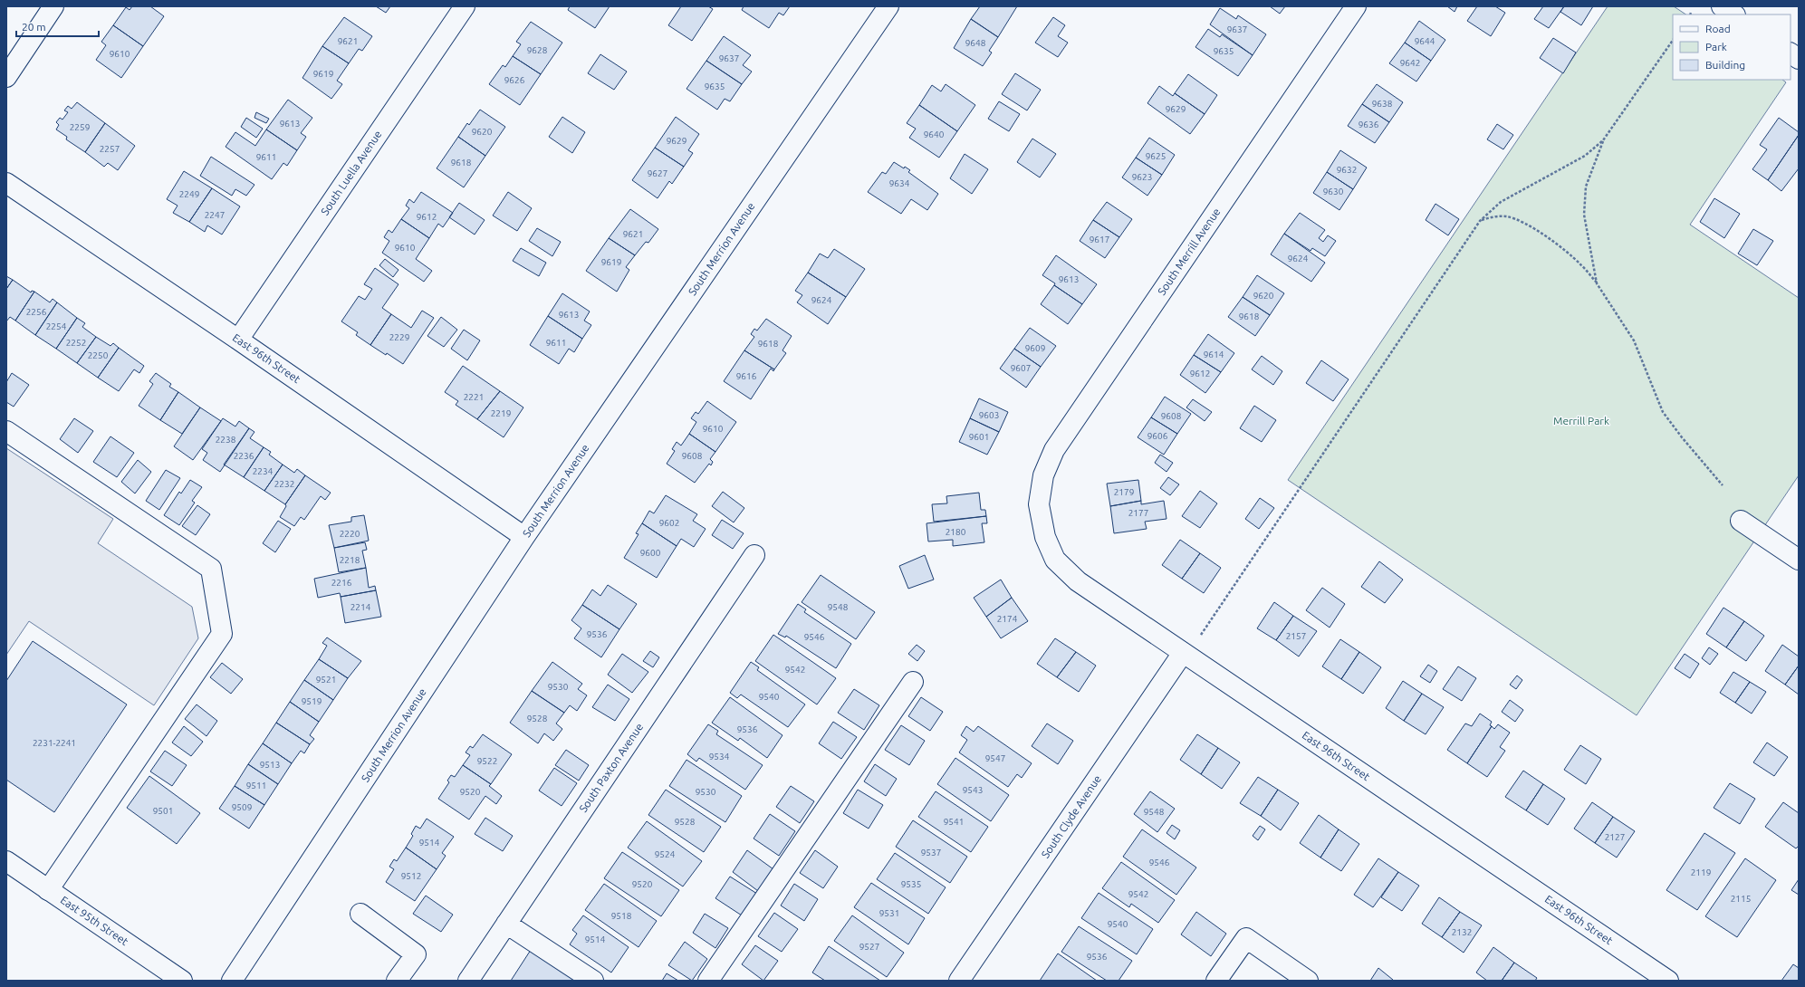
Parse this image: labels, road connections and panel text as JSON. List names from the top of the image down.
{
  "streets": {
    "street": [
      "South Luella Avenue",
      "South Merrion Avenue",
      "South Merrill Avenue",
      "East 96th Street",
      "South Paxton Avenue",
      "South Clyde Avenue",
      "East 95th Street"
    ]
  },
  "crossings": [
    ["South Luella Avenue", "East 96th Street"],
    ["South Merrion Avenue", "East 96th Street"],
    ["South Merrill Avenue", "East 96th Street"],
    ["East 96th Street", "South Clyde Avenue"]
  ],
  "parks": ["Merrill Park"],
  "house_numbers": [
    "9637",
    "9621",
    "9644",
    "9648",
    "9628",
    "9635",
    "9610",
    "9637",
    "9642",
    "9619",
    "9626",
    "9635",
    "9638",
    "9629",
    "9613",
    "9636",
    "2259",
    "9620",
    "9640",
    "9629",
    "2257",
    "9625",
    "9611",
    "9618",
    "9632",
    "9627",
    "9623",
    "9634",
    "9630",
    "2249",
    "2247",
    "9612",
    "9621",
    "9617",
    "9610",
    "9624",
    "9619",
    "9613",
    "9620",
    "9624",
    "2256",
    "9613",
    "9618",
    "2254",
    "2229",
    "2252",
    "9611",
    "9618",
    "9609",
    "9614",
    "2250",
    "9607",
    "9612",
    "9616",
    "2221",
    "2219",
    "9603",
    "9608",
    "9610",
    "9606",
    "9601",
    "2238",
    "2236",
    "9608",
    "2234",
    "2232",
    "2179",
    "2177",
    "9602",
    "2180",
    "2220",
    "9600",
    "2218",
    "2216",
    "2214",
    "9548",
    "2174",
    "9536",
    "2157",
    "9546",
    "9542",
    "9521",
    "9530",
    "9540",
    "9519",
    "9528",
    "9536",
    "2231-2241",
    "9534",
    "9547",
    "9522",
    "9513",
    "9511",
    "9543",
    "9520",
    "9530",
    "9509",
    "9501",
    "9548",
    "9528",
    "9541",
    "2127",
    "9514",
    "9537",
    "9524",
    "9546",
    "2119",
    "9512",
    "9520",
    "9535",
    "9542",
    "2115",
    "9531",
    "9518",
    "9540",
    "2132",
    "9514",
    "9527",
    "9536"
  ],
  "legend": ["Road", "Park", "Building"],
  "scale_bar": "20 m"
}
